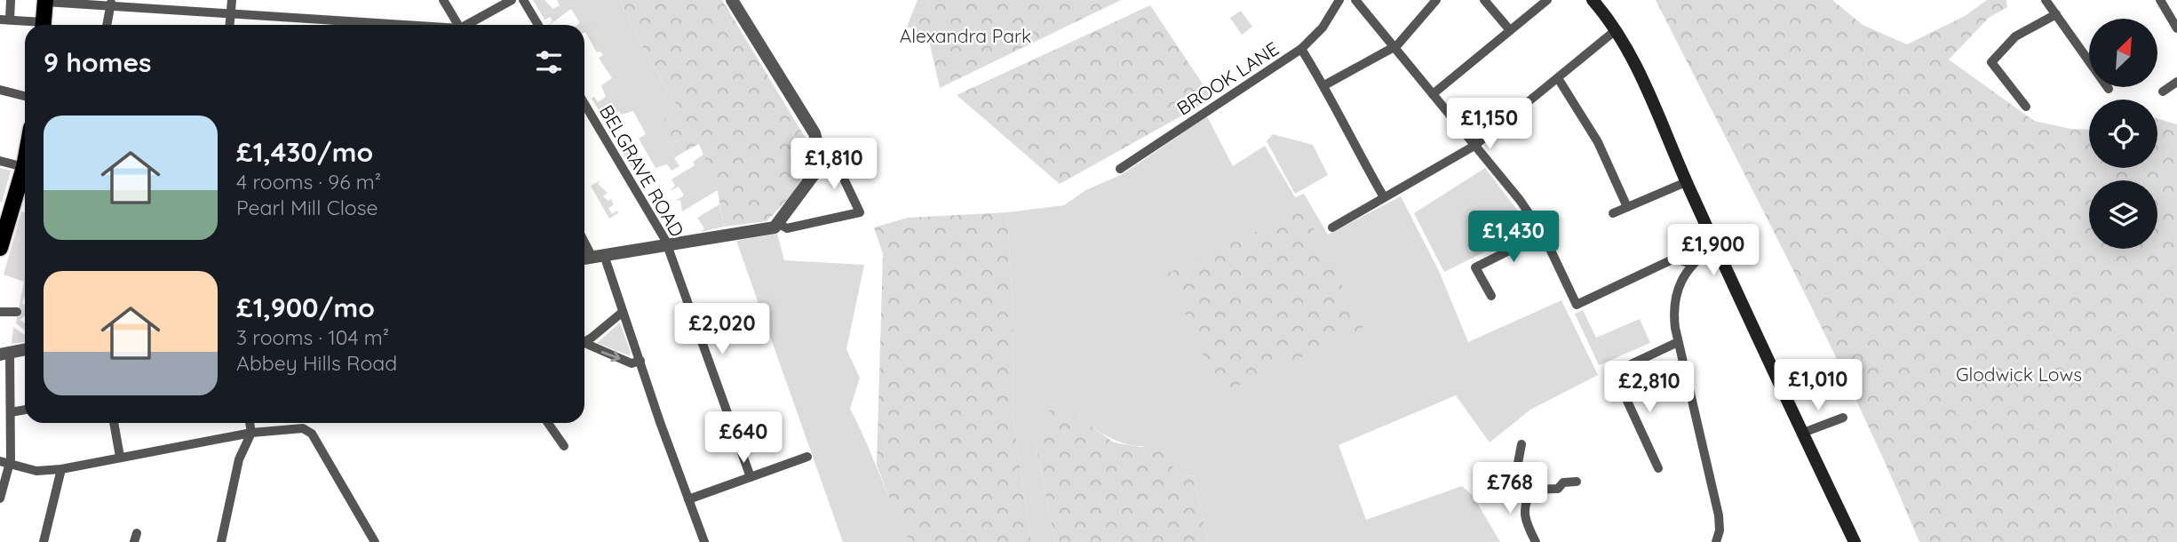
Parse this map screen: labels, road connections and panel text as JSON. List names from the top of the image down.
{
  "streets": {
    "street": ["BROOK LANE", "BELGRAVE ROAD"]
  },
  "parks": ["Alexandra Park", "Glodwick Lows"],
  "north": "top right",
  "page": {
    "heading": "9 homes",
    "price": [
      "£1,150",
      "£1,810",
      "£1,430",
      "£1,900",
      "£2,020",
      "£1,010",
      "£2,810",
      "£640",
      "£768"
    ],
    "list": [
      {
        "name": "£1,430/mo",
        "note": "4 rooms · 96 m² · Pearl Mill Close"
      },
      {
        "name": "£1,900/mo",
        "note": "3 rooms · 104 m² · Abbey Hills Road"
      }
    ]
  }
}
